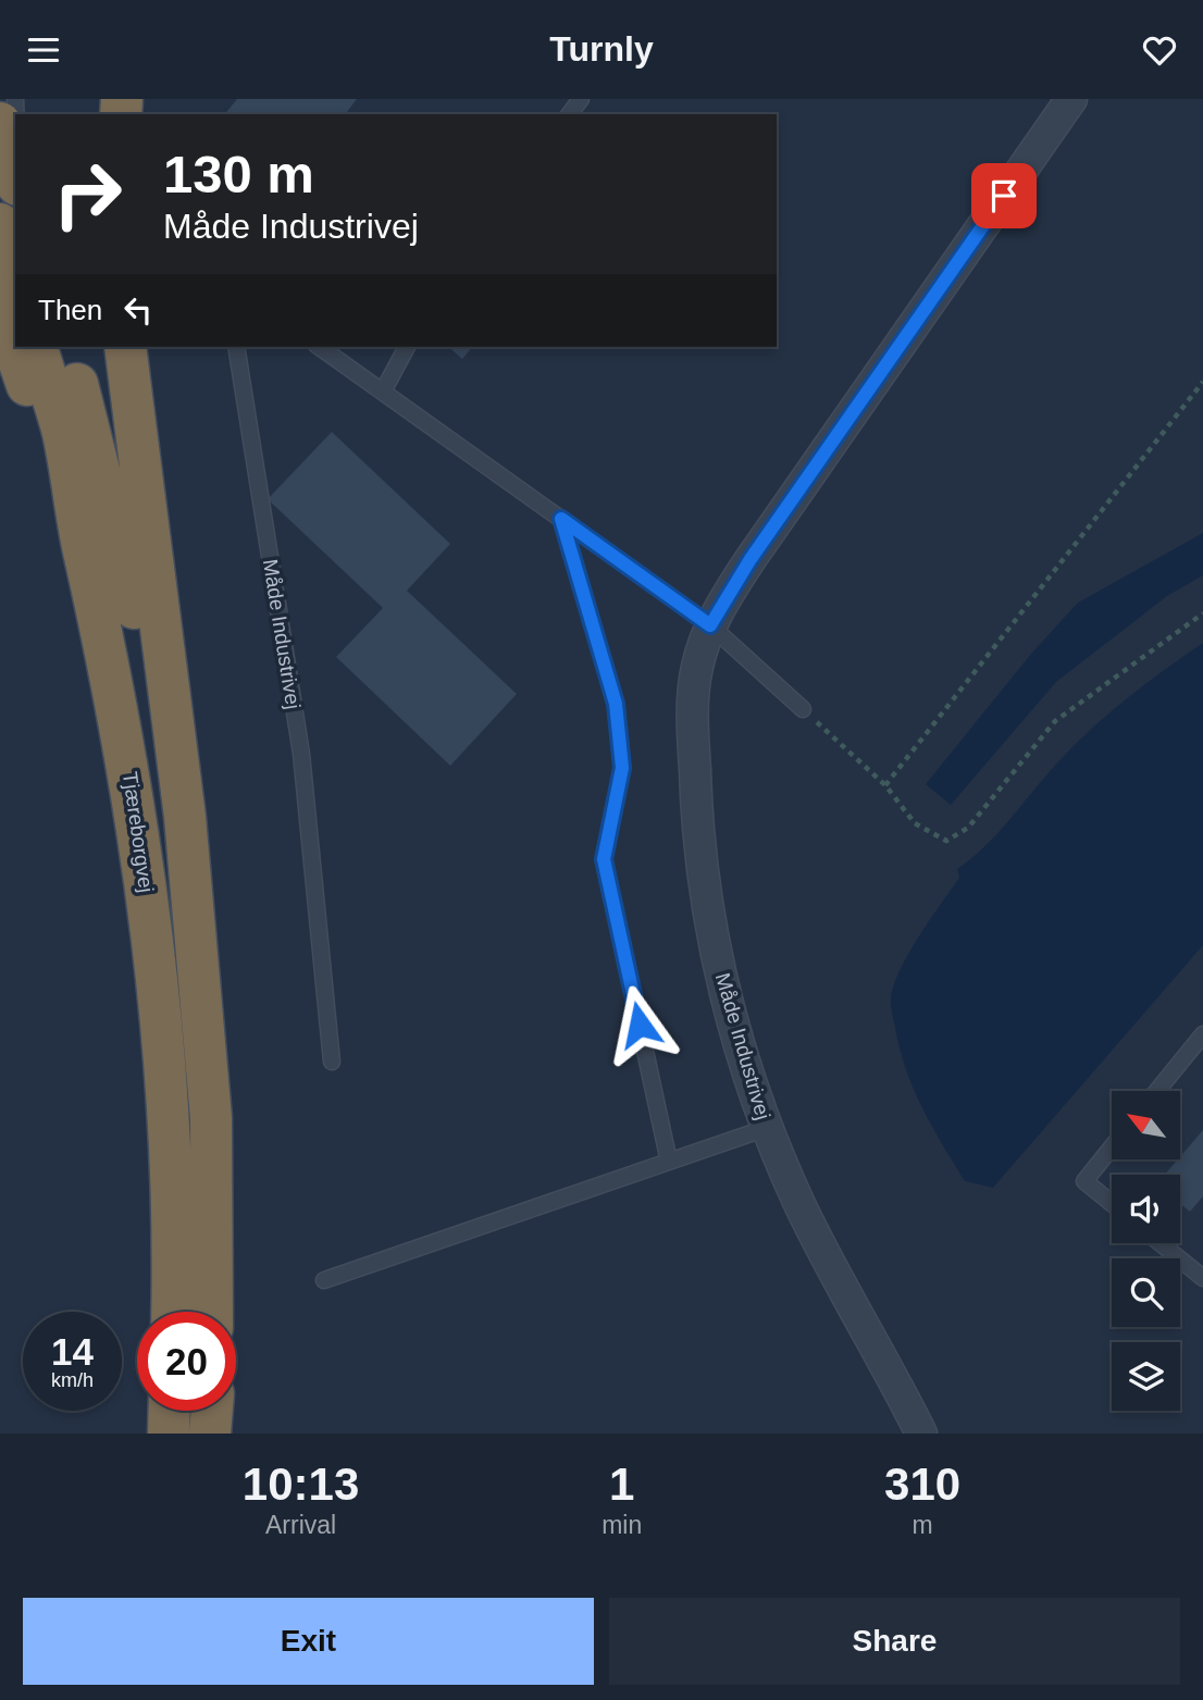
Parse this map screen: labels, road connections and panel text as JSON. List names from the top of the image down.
{
  "streets": {
    "highway": ["Tjæreborgvej"],
    "street": ["Måde Industrivej"]
  },
  "north": "top left",
  "page": {
    "header": "Turnly",
    "turn": ["130 m", "Måde Industrivej"],
    "then": "Then",
    "speed": "14 km/h",
    "limit": "20",
    "eta": [
      "10:13",
      "Arrival",
      "1",
      "min",
      "310",
      "m"
    ],
    "buttons": ["Exit", "Share"]
  }
}
